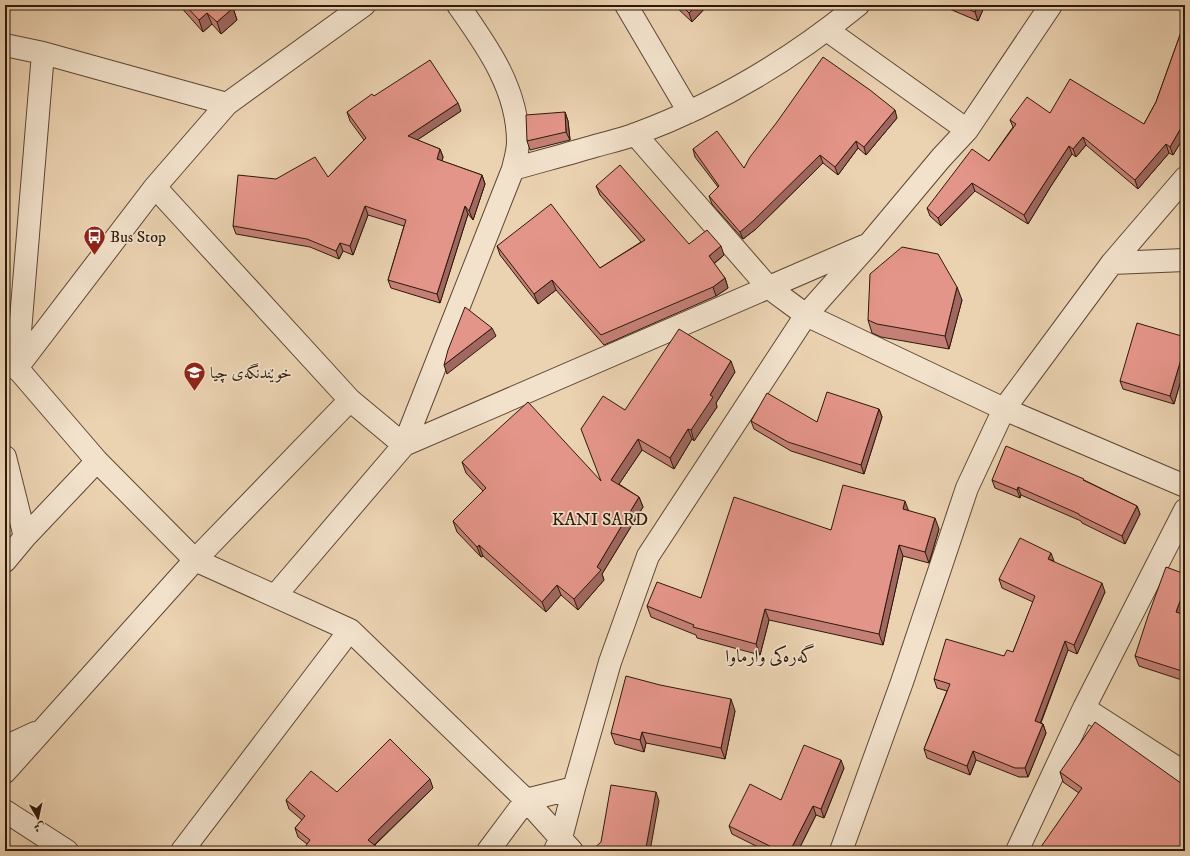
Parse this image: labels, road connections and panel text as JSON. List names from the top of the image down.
{
  "districts": ["KANI SARD", "گەرەکی وارماوا"],
  "places": {
    "bus stop": ["Bus Stop"],
    "school or university": ["خوێندنگەی چیا"]
  },
  "north": "bottom"
}
